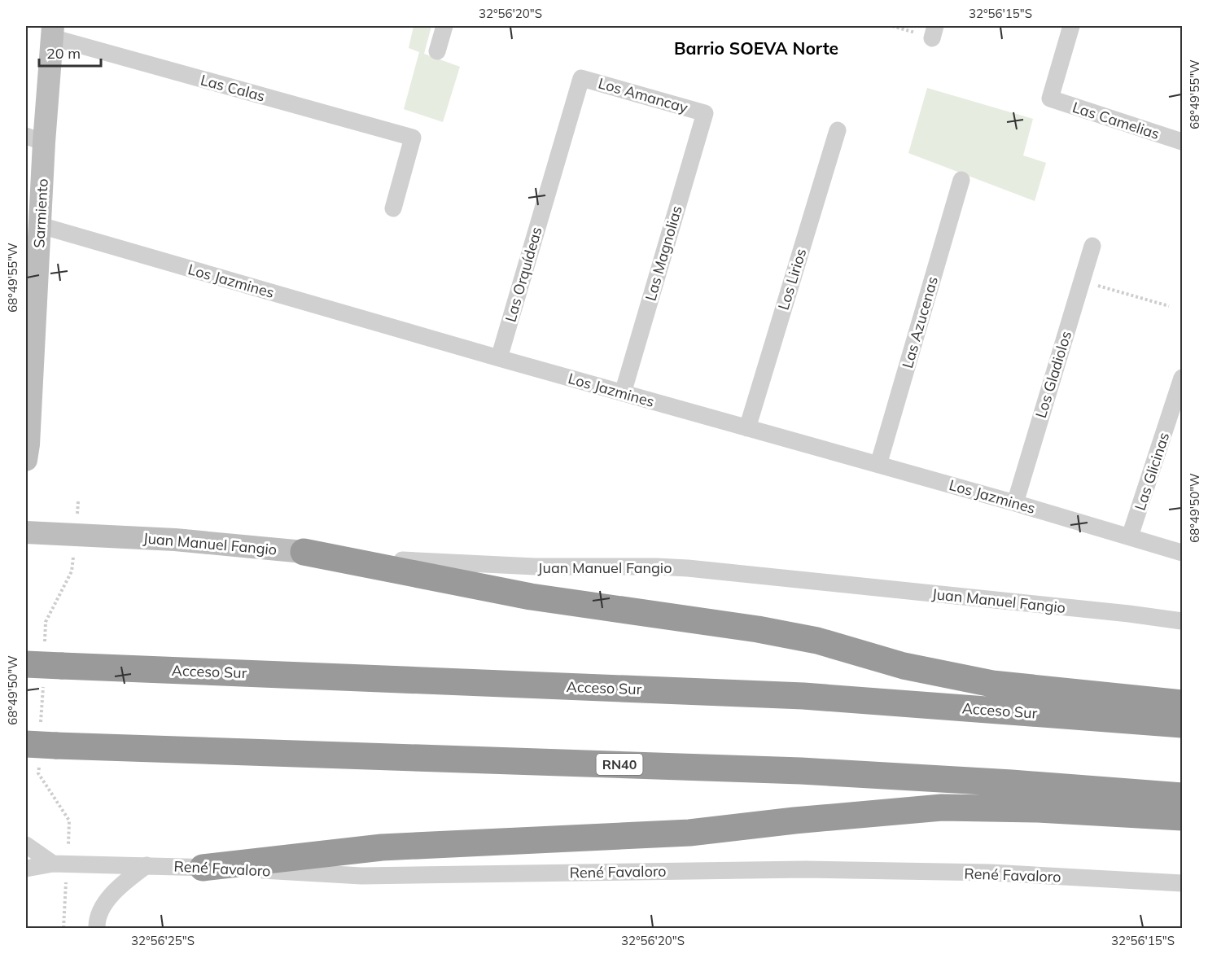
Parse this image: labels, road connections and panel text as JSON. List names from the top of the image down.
{
  "streets": {
    "highway": ["Acceso Sur", "RN40"],
    "main road": ["Sarmiento", "Juan Manuel Fangio"],
    "street": [
      "Las Calas",
      "Los Amancay",
      "Las Camelias",
      "Las Magnolias",
      "Las Orquídeas",
      "Los Lirios",
      "Los Jazmines",
      "Las Azucenas",
      "Los Gladiolos",
      "Las Glicinas",
      "René Favaloro"
    ]
  },
  "crossings": [
    ["Las Calas", "Sarmiento"],
    ["Los Amancay", "Las Magnolias"],
    ["Los Amancay", "Las Orquídeas"],
    ["Sarmiento", "Los Jazmines"],
    ["Las Magnolias", "Los Jazmines"],
    ["Las Orquídeas", "Los Jazmines"],
    ["Los Lirios", "Los Jazmines"],
    ["Los Jazmines", "Las Azucenas"],
    ["Los Jazmines", "Los Gladiolos"],
    ["Los Jazmines", "Las Glicinas"]
  ],
  "districts": ["Barrio SOEVA Norte"],
  "scale_bar": "20 m",
  "coordinates": [
    "32°56'20\"S",
    "32°56'15\"S",
    "68°49'55\"W",
    "68°49'50\"W",
    "32°56'25\"S"
  ]
}
